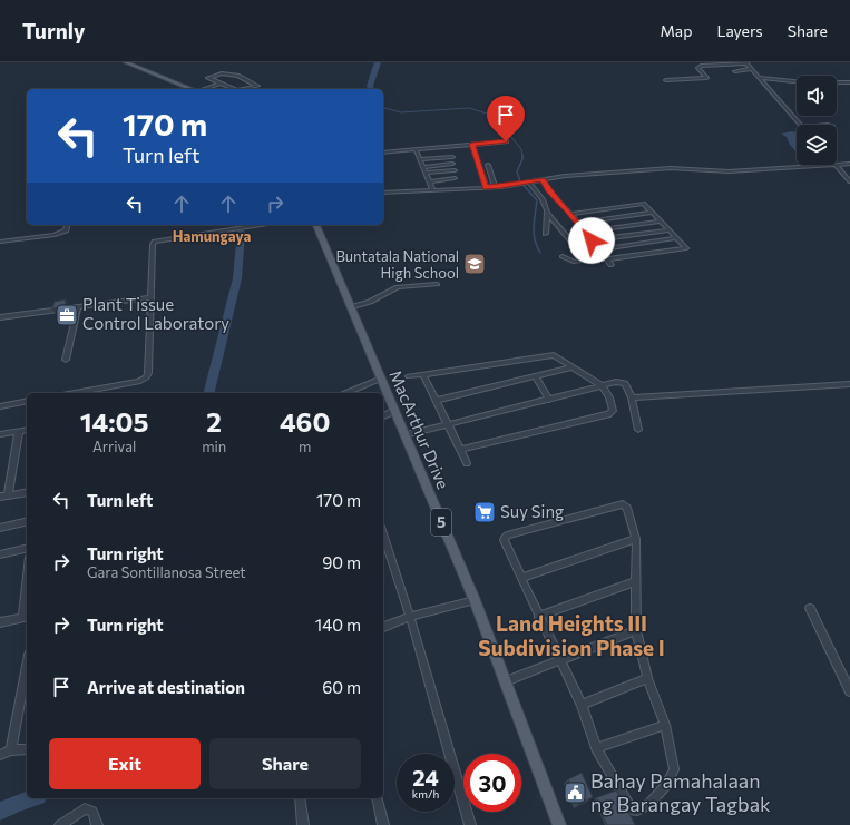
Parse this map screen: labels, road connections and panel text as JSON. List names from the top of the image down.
{
  "streets": {
    "main road": ["MacArthur Drive", "5"]
  },
  "districts": ["Hamungaya", "Land Heights III Subdivision Phase I"],
  "places": {
    "school or university": ["Buntatala National High School"],
    "office": ["Plant Tissue Control Laboratory"],
    "supermarket": ["Suy Sing"],
    "public building": ["Bahay Pamahalaan ng Barangay Tagbak"]
  },
  "page": {
    "header": "Turnly",
    "nav": ["Map", "Layers", "Share"],
    "turn": ["170 m", "Turn left"],
    "eta": [
      "14:05",
      "Arrival",
      "2",
      "min",
      "460",
      "m"
    ],
    "list": [
      {
        "name": "Turn left",
        "value": "170 m"
      },
      {
        "name": "Turn right",
        "note": "Gara Sontillanosa Street",
        "value": "90 m"
      },
      {
        "name": "Turn right",
        "value": "140 m"
      },
      {
        "name": "Arrive at destination",
        "value": "60 m"
      }
    ],
    "buttons": ["Exit", "Share"],
    "speed": "24 km/h",
    "limit": "30"
  }
}
